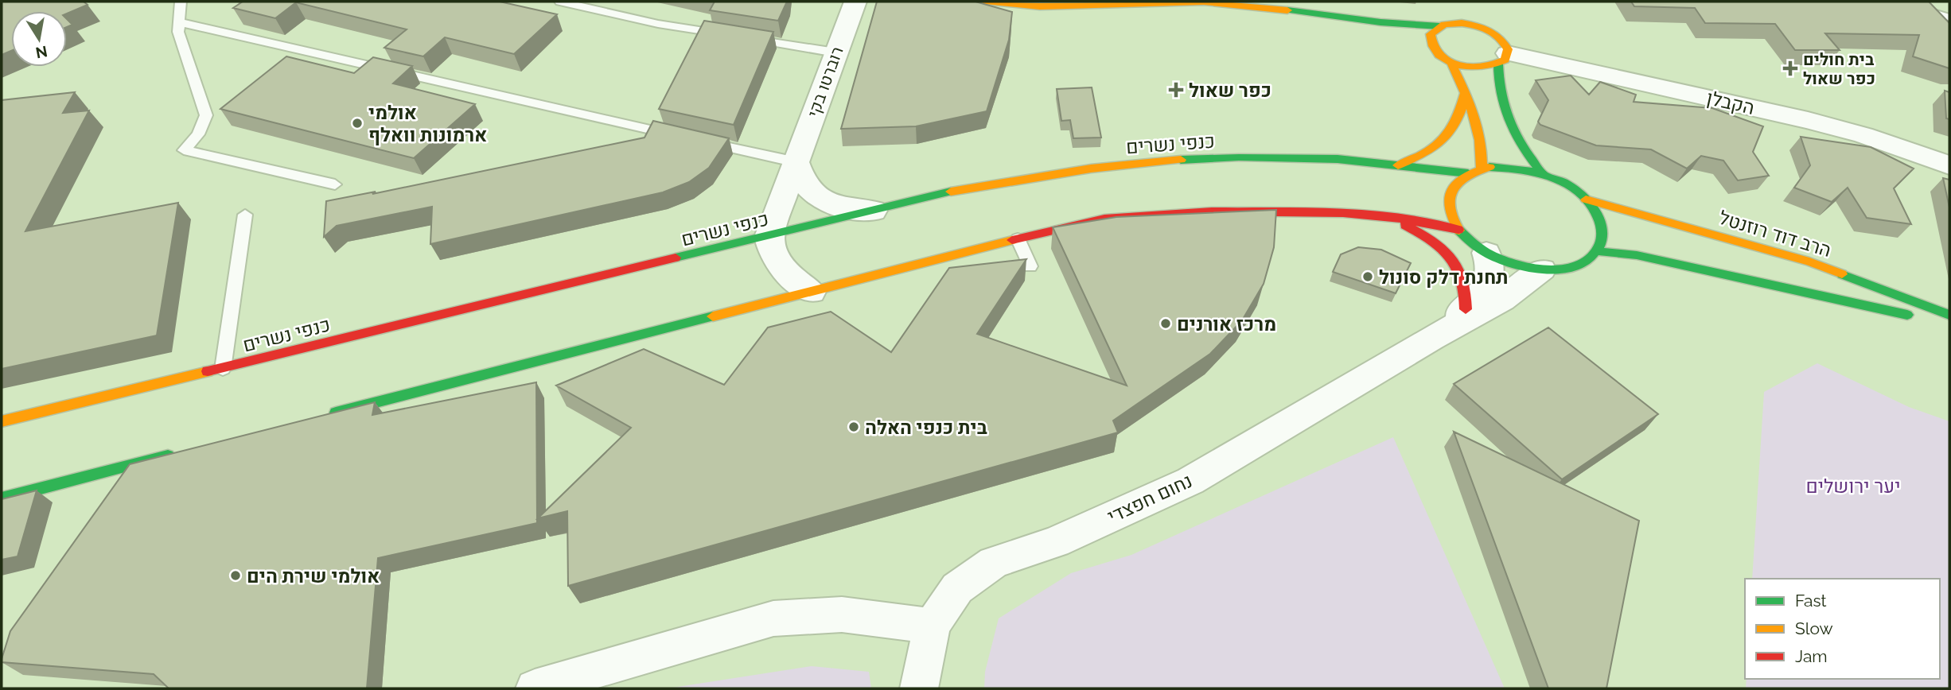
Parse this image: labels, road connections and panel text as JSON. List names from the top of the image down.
{
  "streets": {
    "street": [
      "רוברטו בקי",
      "הקבלן",
      "כנפי נשרים",
      "הרב דוד רוזנטל",
      "נחום חפצדי"
    ]
  },
  "crossings": [
    ["רוברטו בקי", "כנפי נשרים"],
    ["כנפי נשרים", "הרב דוד רוזנטל"],
    ["כנפי נשרים", "נחום חפצדי"],
    ["הרב דוד רוזנטל", "נחום חפצדי"]
  ],
  "parks": ["יער ירושלים"],
  "places": {
    "health": ["בית חולים כפר שאול", "כפר שאול"],
    "other": [
      "אולמי ארמונות וואלף",
      "תחנת דלק סונול",
      "מרכז אורנים",
      "בית כנפי האלה",
      "אולמי שירת הים"
    ]
  },
  "legend": ["Fast", "Slow", "Jam"],
  "north": "bottom"
}
